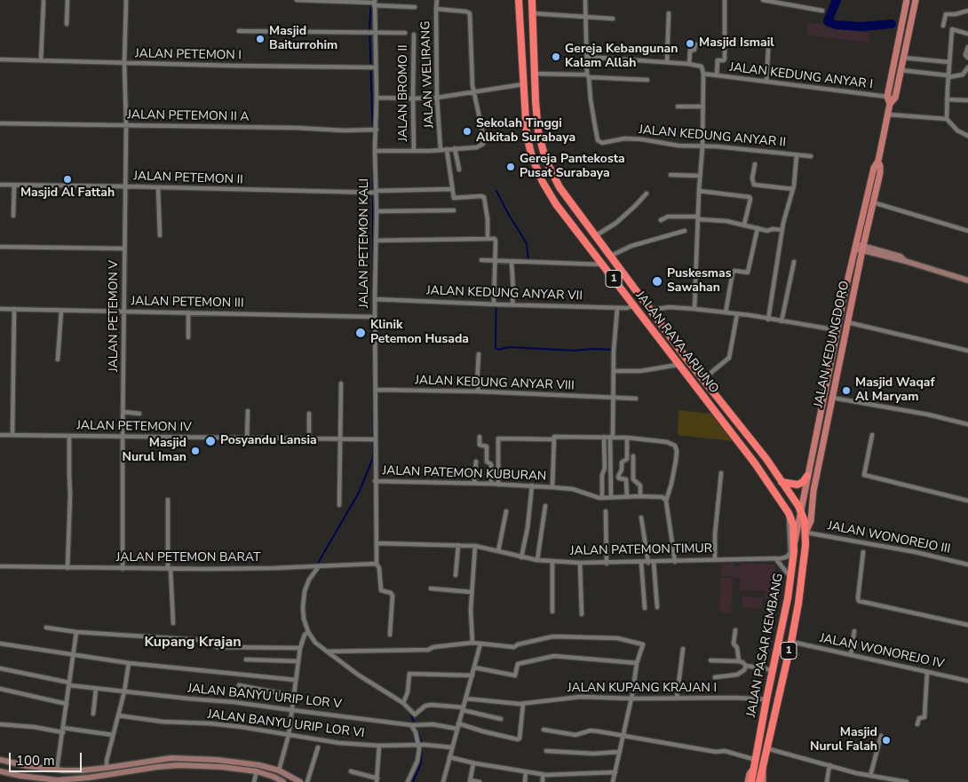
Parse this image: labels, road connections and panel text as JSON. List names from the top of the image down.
{
  "streets": {
    "highway": ["1", "JALAN RAYA ARJUNO", "JALAN PASAR KEMBANG"],
    "main road": ["JALAN KEDUNGDORO"],
    "street": [
      "JALAN PETEMON I",
      "JALAN WELIRANG",
      "JALAN KEDUNG ANYAR I",
      "JALAN BROMO II",
      "JALAN PETEMON II A",
      "JALAN KEDUNG ANYAR II",
      "JALAN PETEMON II",
      "JALAN PETEMON KALI",
      "JALAN KEDUNG ANYAR VII",
      "JALAN PETEMON III",
      "JALAN PETEMON V",
      "JALAN KEDUNG ANYAR VIII",
      "JALAN PETEMON IV",
      "JALAN PATEMON KUBURAN",
      "JALAN WONOREJO III",
      "JALAN PATEMON TIMUR",
      "JALAN PETEMON BARAT",
      "JALAN WONOREJO IV",
      "JALAN KUPANG KRAJAN I",
      "JALAN BANYU URIP LOR V",
      "JALAN BANYU URIP LOR VI"
    ]
  },
  "crossings": [
    ["JALAN PETEMON I", "JALAN PETEMON KALI"],
    ["JALAN PETEMON I", "JALAN PETEMON V"],
    ["JALAN KEDUNG ANYAR I", "JALAN KEDUNGDORO"],
    ["JALAN PETEMON II A", "JALAN PETEMON KALI"],
    ["JALAN PETEMON II A", "JALAN PETEMON V"],
    ["JALAN PETEMON II", "JALAN PETEMON KALI"],
    ["JALAN PETEMON II", "JALAN PETEMON V"],
    ["JALAN PETEMON KALI", "JALAN KEDUNG ANYAR VII"],
    ["JALAN PETEMON KALI", "JALAN PETEMON III"],
    ["JALAN PETEMON KALI", "JALAN KEDUNG ANYAR VIII"],
    ["JALAN PETEMON KALI", "JALAN PETEMON IV"],
    ["JALAN PETEMON KALI", "JALAN PATEMON KUBURAN"],
    ["JALAN PETEMON KALI", "JALAN PATEMON TIMUR"],
    ["JALAN PETEMON KALI", "JALAN PETEMON BARAT"],
    ["1", "JALAN PASAR KEMBANG"],
    ["JALAN KEDUNG ANYAR VII", "JALAN RAYA ARJUNO"],
    ["JALAN PETEMON III", "JALAN PETEMON V"],
    ["JALAN PETEMON V", "JALAN PETEMON IV"],
    ["JALAN PETEMON V", "JALAN PETEMON BARAT"],
    ["JALAN RAYA ARJUNO", "JALAN KEDUNGDORO"],
    ["JALAN RAYA ARJUNO", "JALAN WONOREJO III"],
    ["JALAN RAYA ARJUNO", "JALAN PASAR KEMBANG"],
    ["JALAN KEDUNGDORO", "JALAN WONOREJO III"],
    ["JALAN KEDUNGDORO", "JALAN PASAR KEMBANG"],
    ["JALAN WONOREJO III", "JALAN PASAR KEMBANG"],
    ["JALAN PASAR KEMBANG", "JALAN WONOREJO IV"],
    ["JALAN PASAR KEMBANG", "JALAN KUPANG KRAJAN I"],
    ["JALAN KUPANG KRAJAN I", "JALAN BANYU URIP LOR V"]
  ],
  "districts": ["Kupang Krajan"],
  "places": [
    "Masjid Baiturrohim",
    "Masjid Ismail",
    "Gereja Kebangunan Kalam Allah",
    "Sekolah Tinggi Alkitab Surabaya",
    "Gereja Pantekosta Pusat Surabaya",
    "Masjid Al Fattah",
    "Puskesmas Sawahan",
    "Klinik Petemon Husada",
    "Masjid Waqaf Al Maryam",
    "Posyandu Lansia",
    "Masjid Nurul Iman",
    "Masjid Nurul Falah"
  ],
  "scale_bar": "100 m"
}
